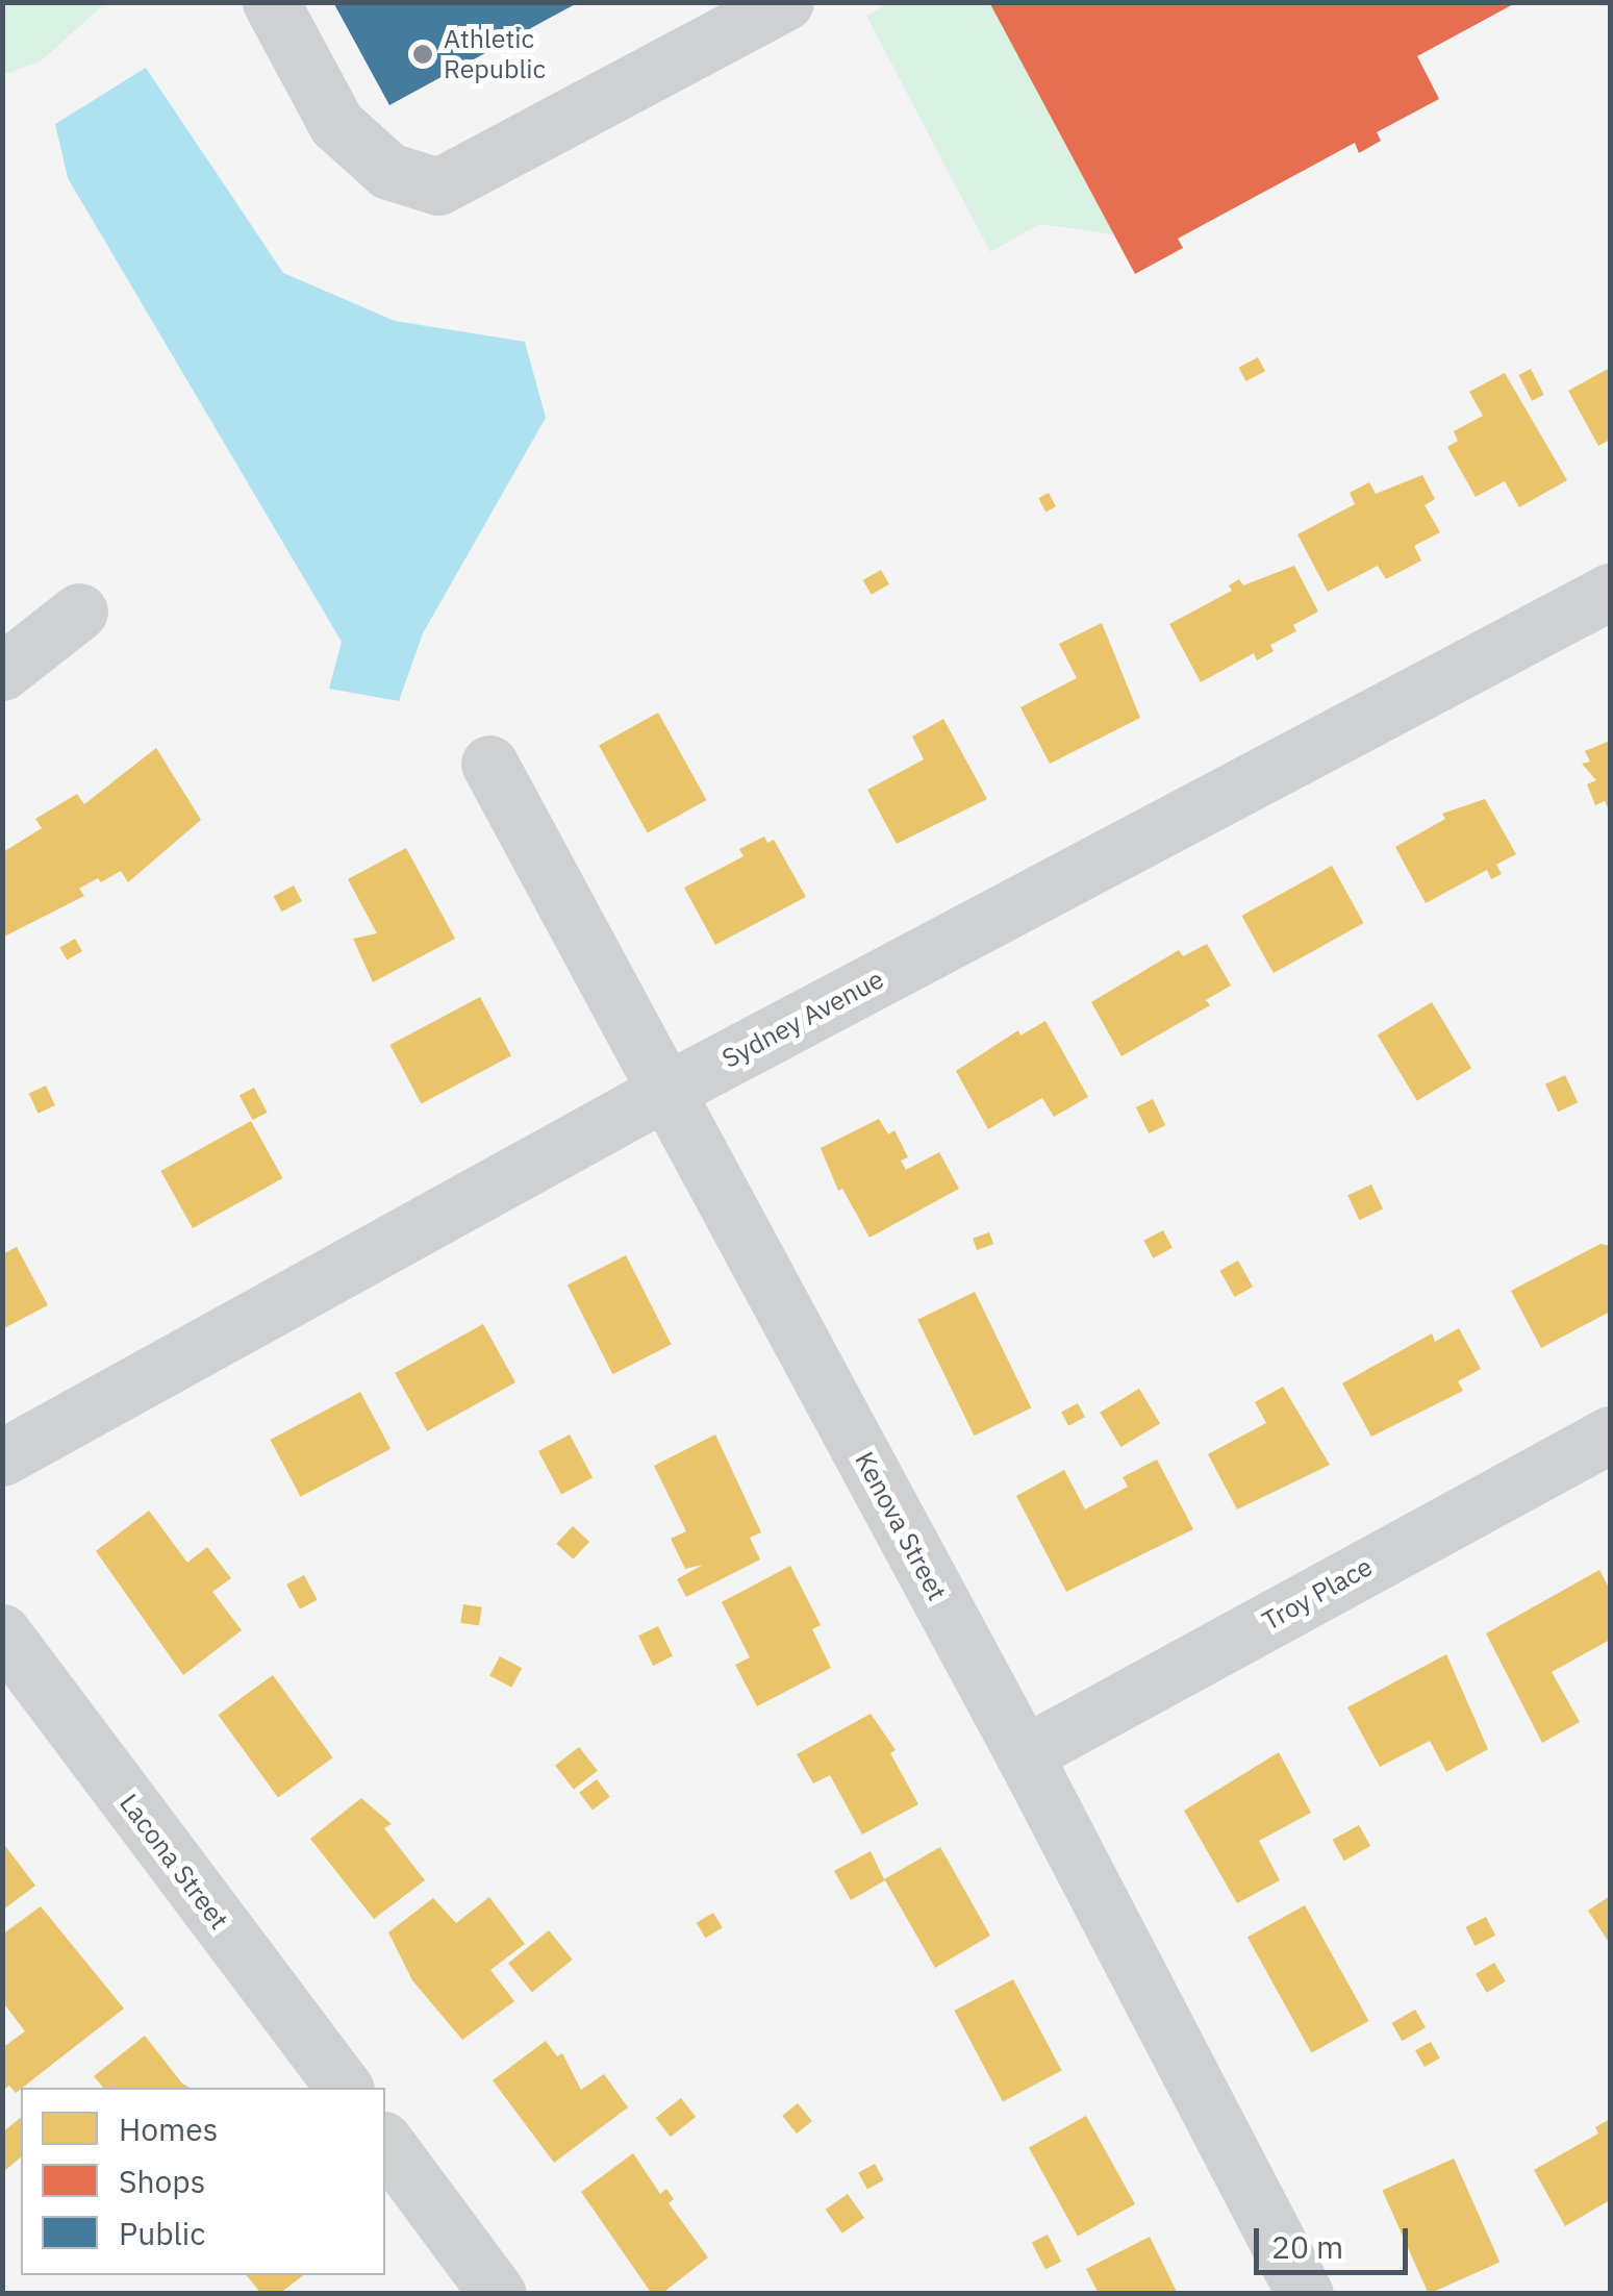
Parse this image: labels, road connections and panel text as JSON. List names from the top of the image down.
{
  "streets": {
    "street": [
      "Sydney Avenue",
      "Kenova Street",
      "Troy Place",
      "Lacona Street"
    ]
  },
  "crossings": [
    ["Sydney Avenue", "Kenova Street"],
    ["Kenova Street", "Troy Place"]
  ],
  "places": ["Athletic Republic"],
  "legend": ["Homes", "Shops", "Public"],
  "scale_bar": "20 m"
}
